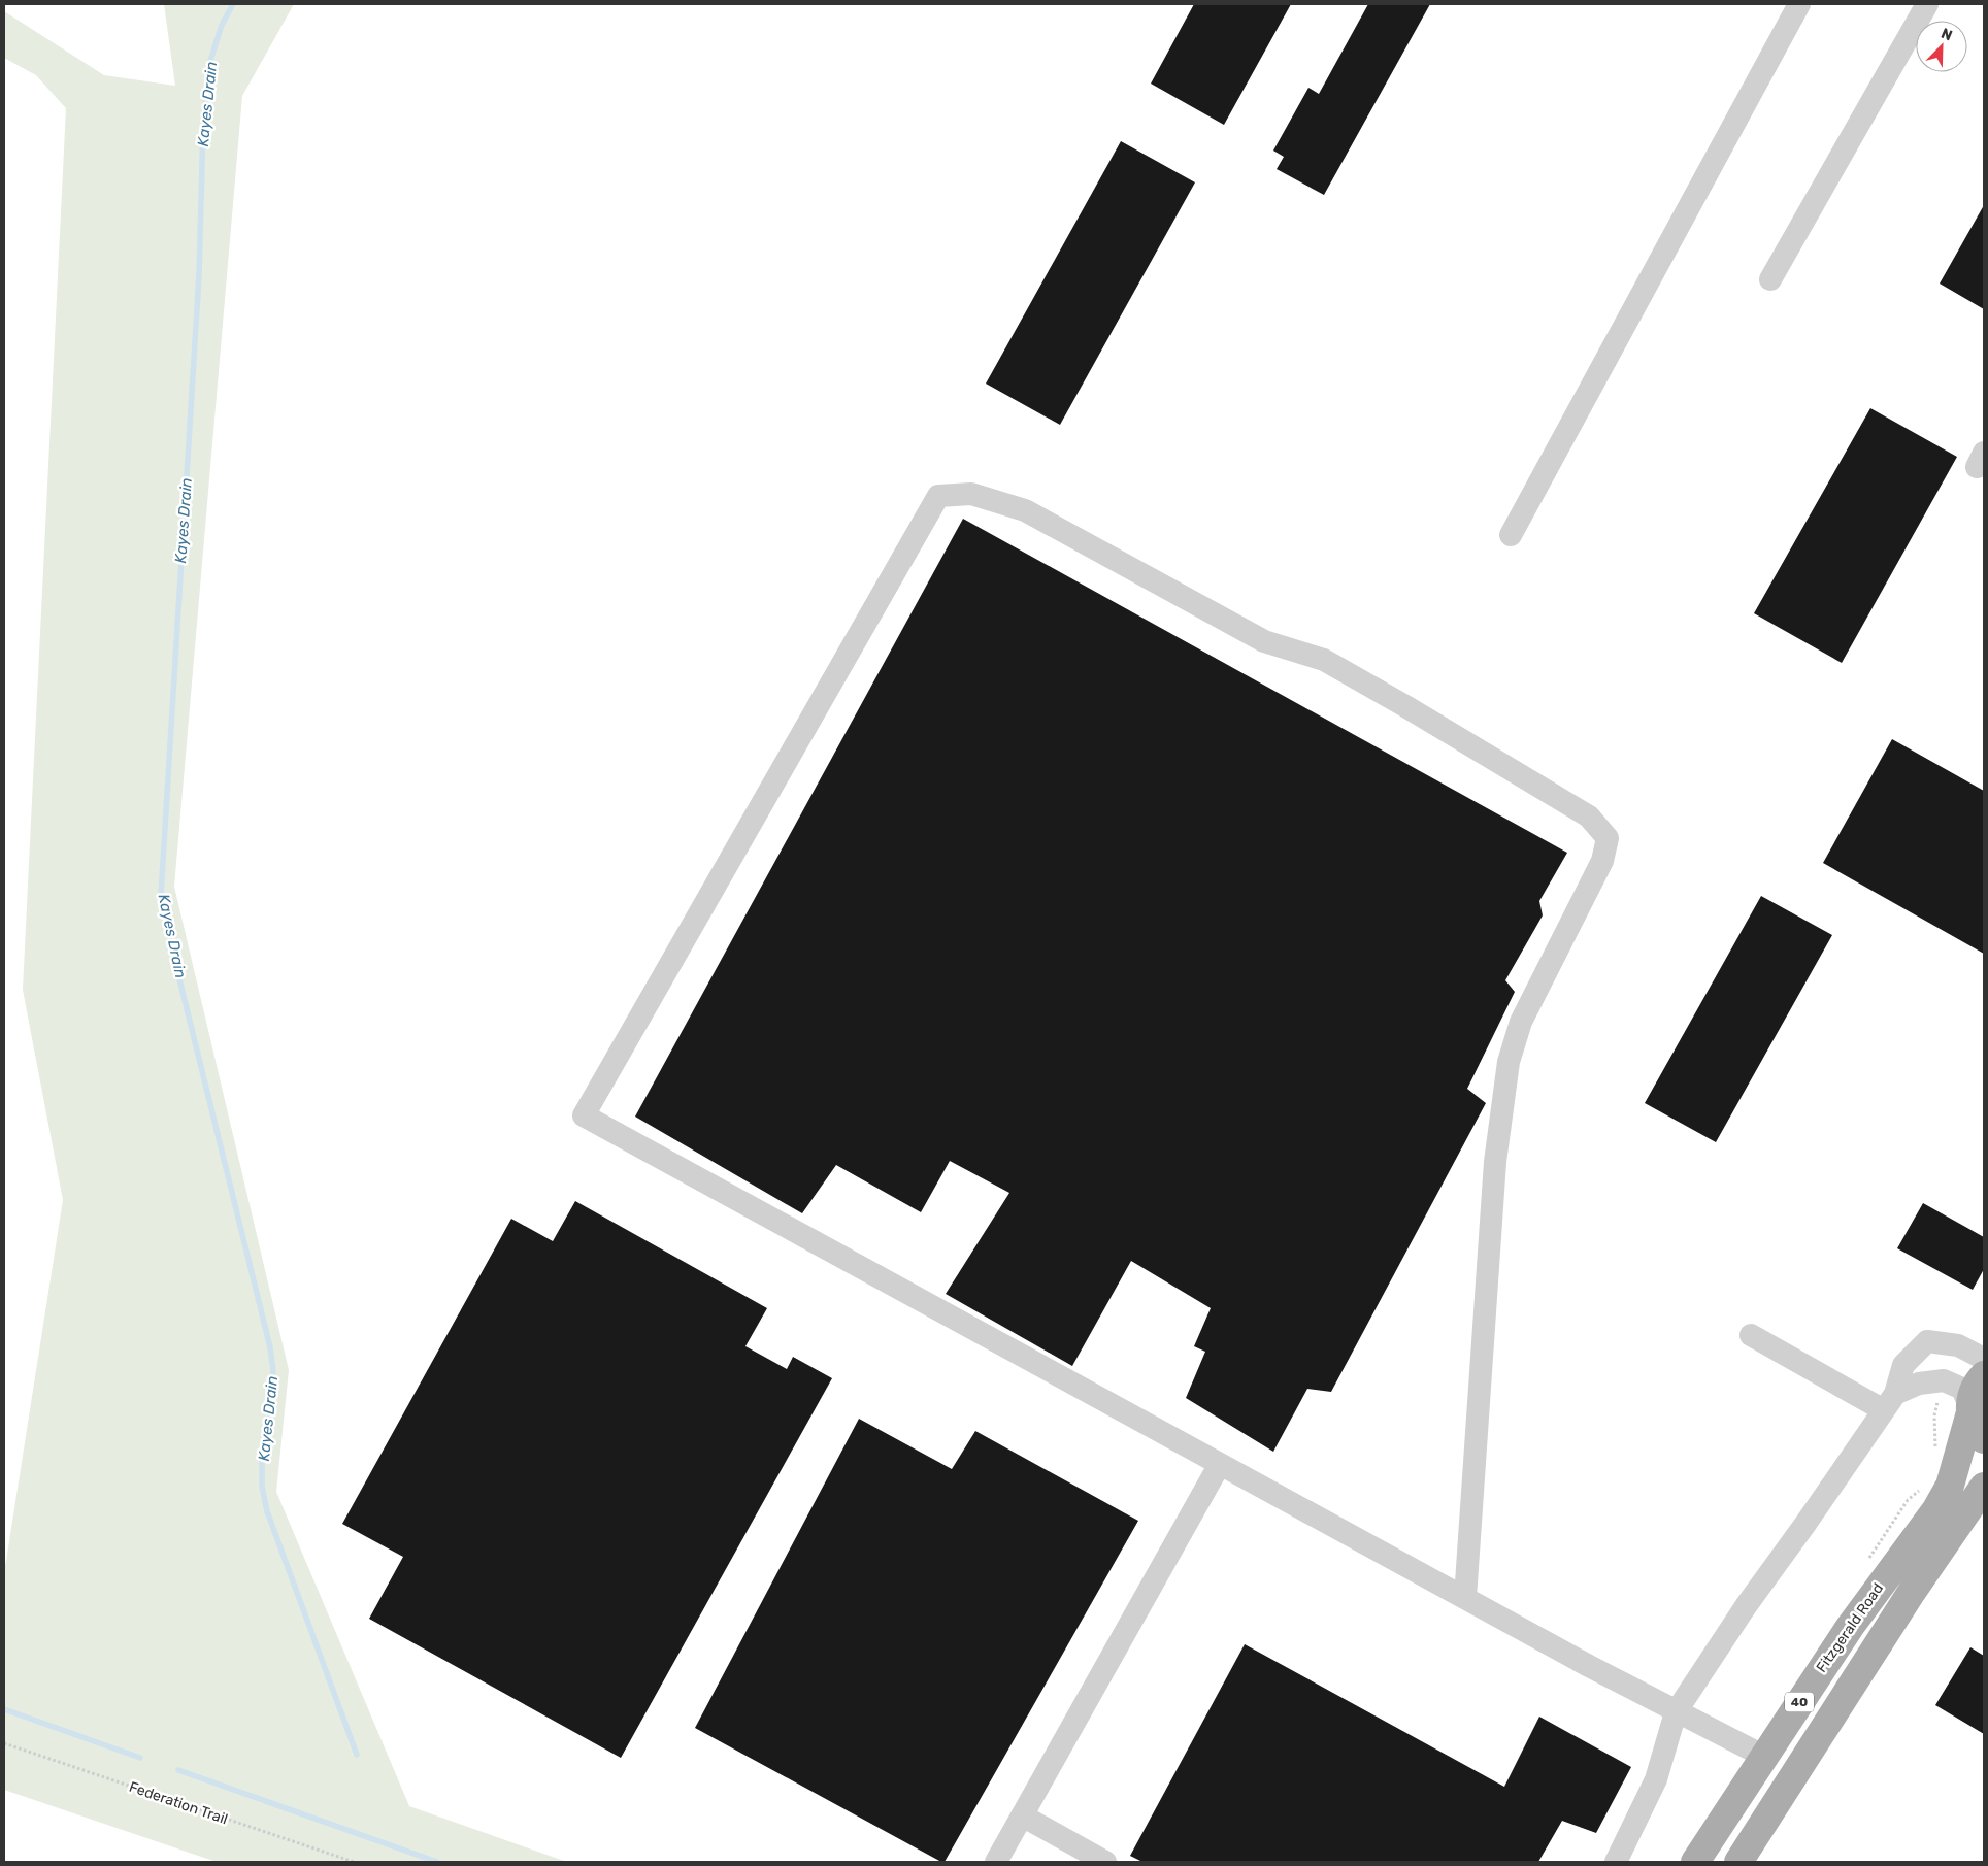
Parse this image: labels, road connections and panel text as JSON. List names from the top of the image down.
{
  "streets": {
    "main road": ["Fitzgerald Road", "40"],
    "path": ["Federation Trail"]
  },
  "crossings": [
    ["Fitzgerald Road", "40"]
  ],
  "water": ["Kayes Drain"],
  "north": "top right"
}
